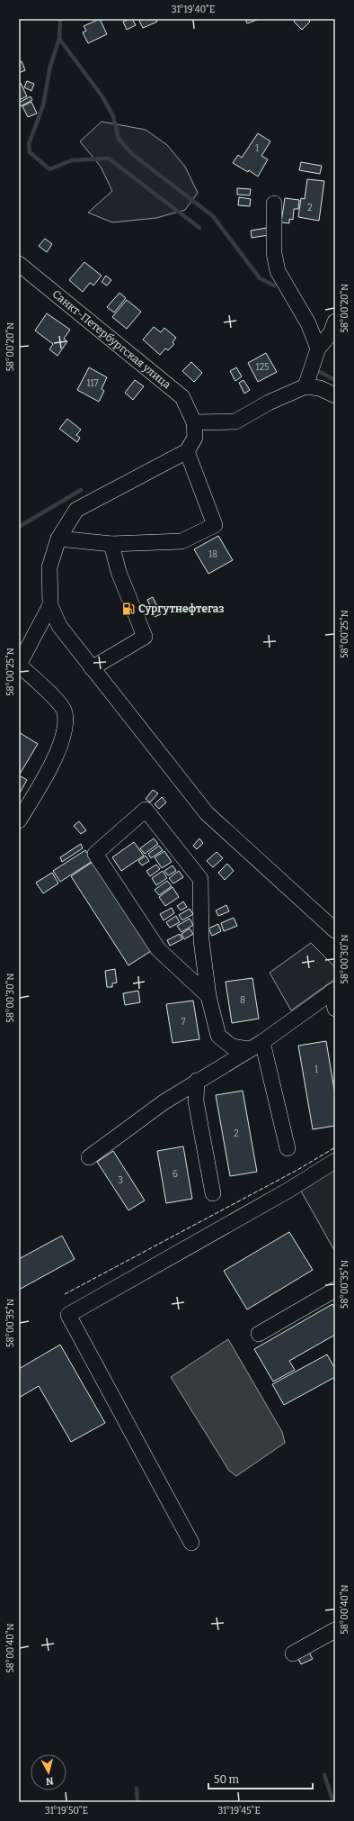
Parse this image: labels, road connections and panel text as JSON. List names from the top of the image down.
{
  "streets": {
    "street": ["Санкт-Петербургская улица"]
  },
  "places": {
    "fuel station": ["Сургутнефтегаз"]
  },
  "house_numbers": [
    "1",
    "2",
    "125",
    "117",
    "18",
    "8",
    "7",
    "1",
    "2",
    "6",
    "3"
  ],
  "scale_bar": "50 m",
  "north": "bottom",
  "coordinates": [
    "31°19'40\"E",
    "58°00'20\"N",
    "58°00'25\"N",
    "58°00'30\"N",
    "58°00'35\"N",
    "58°00'40\"N",
    "31°19'50\"E",
    "31°19'45\"E"
  ]
}
